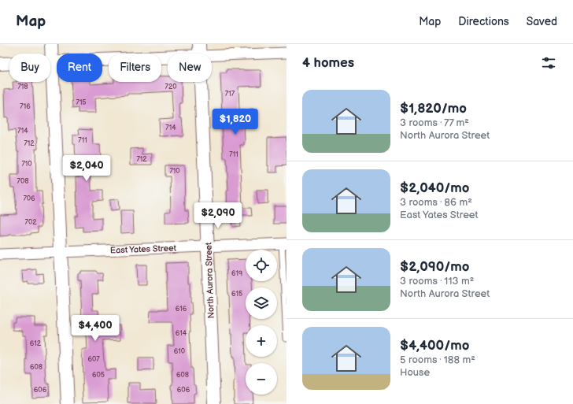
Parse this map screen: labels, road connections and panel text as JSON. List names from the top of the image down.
{
  "streets": {
    "street": ["East Yates Street", "North Aurora Street"]
  },
  "crossings": [
    ["East Yates Street", "North Aurora Street"]
  ],
  "house_numbers": [
    "718",
    "720",
    "717",
    "715",
    "716",
    "714",
    "714",
    "711",
    "712",
    "711",
    "712",
    "710",
    "710",
    "708",
    "706",
    "702",
    "619",
    "615",
    "616",
    "614",
    "612",
    "610",
    "607",
    "608",
    "605",
    "608",
    "606",
    "606"
  ],
  "page": {
    "header": "Map",
    "nav": ["Map", "Directions", "Saved"],
    "heading": "4 homes",
    "chip": [
      "Buy",
      "Rent",
      "Filters",
      "New"
    ],
    "list": [
      {
        "name": "$1,820/mo",
        "note": "3 rooms · 77 m² · North Aurora Street"
      },
      {
        "name": "$2,040/mo",
        "note": "3 rooms · 86 m² · East Yates Street"
      },
      {
        "name": "$2,090/mo",
        "note": "3 rooms · 113 m² · North Aurora Street"
      },
      {
        "name": "$4,400/mo",
        "note": "5 rooms · 188 m² · House"
      }
    ],
    "price": [
      "$1,820",
      "$2,040",
      "$2,090",
      "$4,400"
    ],
    "map_buttons": ["+", "−"]
  }
}
